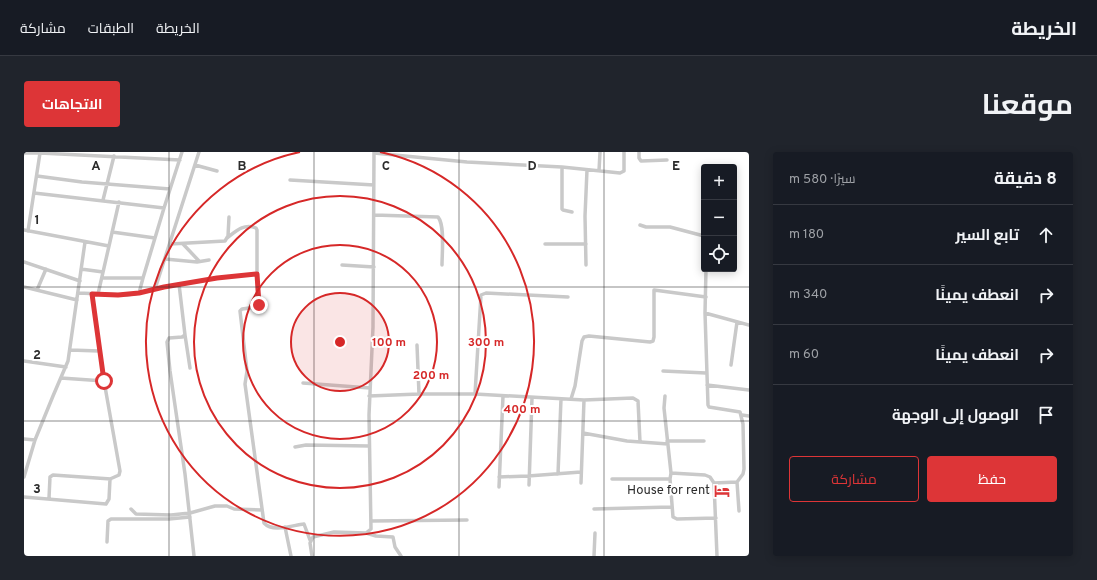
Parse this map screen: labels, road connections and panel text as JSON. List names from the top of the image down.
{
  "places": {
    "hotel": ["House for rent"]
  },
  "page": {
    "header": "الخريطة",
    "nav": ["الخريطة", "الطبقات", "مشاركة"],
    "title": "موقعنا",
    "buttons": [
      "الاتجاهات",
      ["حفظ", "مشاركة"]
    ],
    "heading": ["8 دقيقة", "سيرًا · 580 m"],
    "map_buttons": ["+", "−"],
    "list": [
      ["تابع السير", "180 m"],
      ["انعطف يمينًا", "340 m"],
      ["انعطف يمينًا", "60 m"],
      "الوصول إلى الوجهة"
    ]
  },
  "grid": {
    "columns": [
      "A",
      "B",
      "C",
      "D",
      "E"
    ],
    "rows": ["1", "2", "3"]
  },
  "rings": [
    "100 m",
    "300 m",
    "200 m",
    "400 m"
  ]
}
